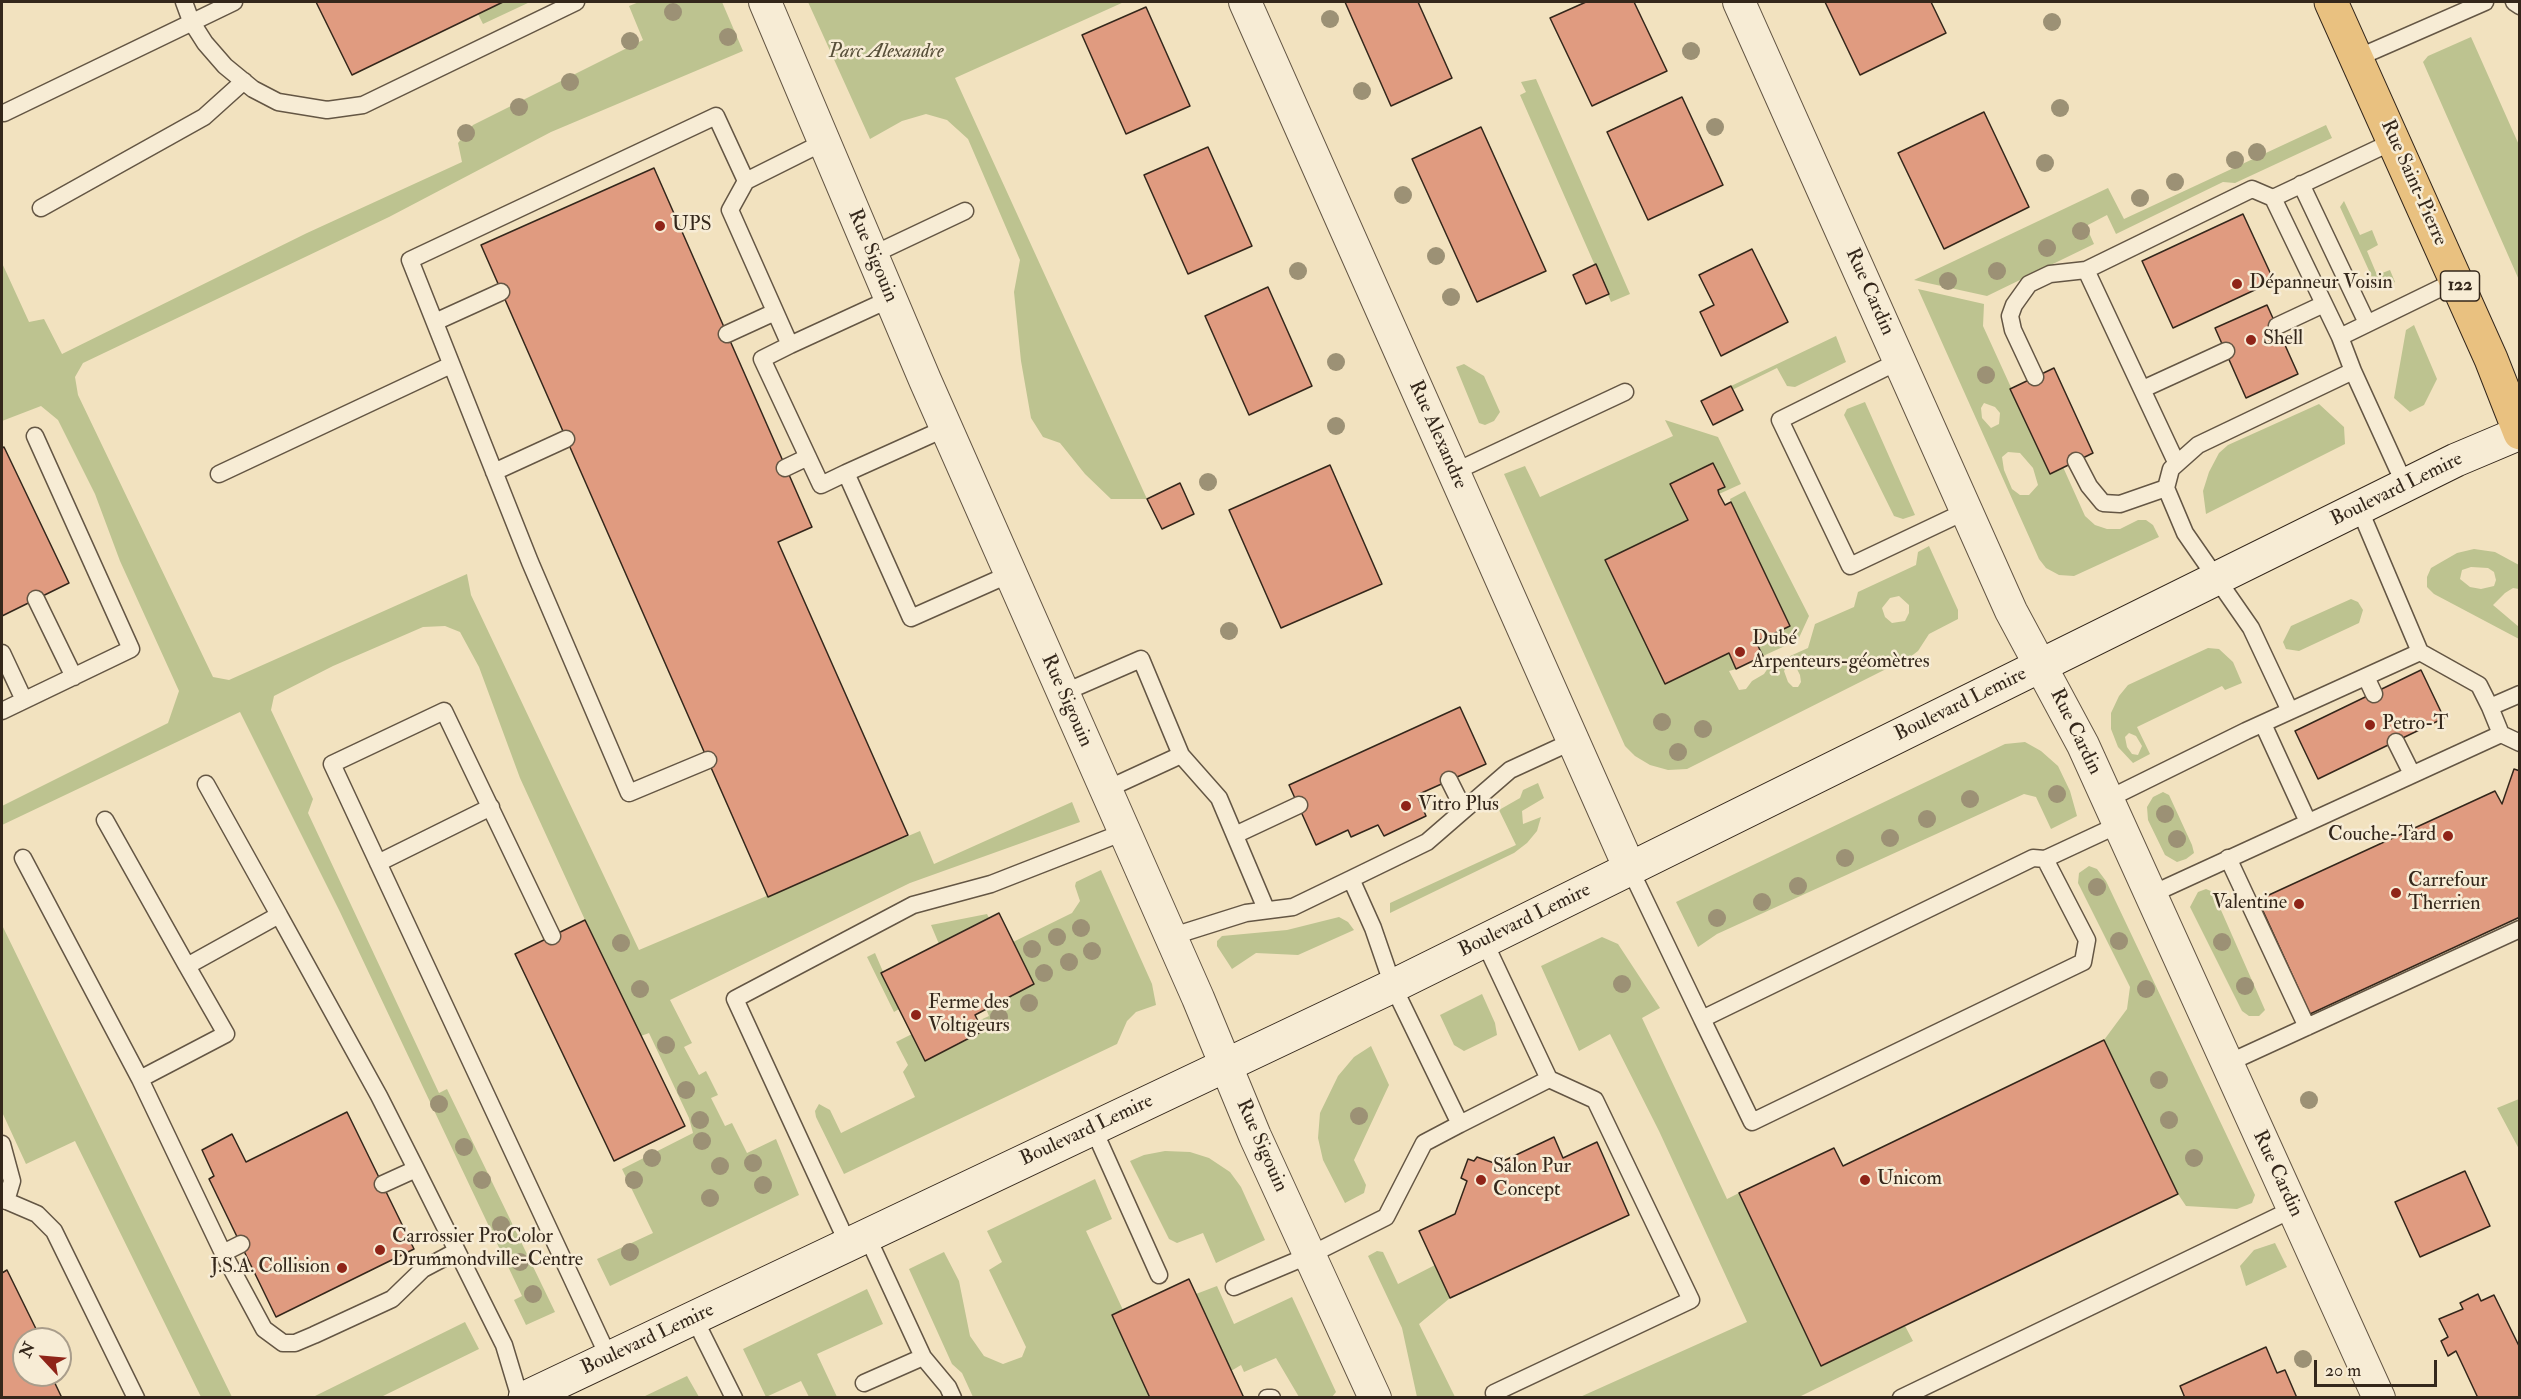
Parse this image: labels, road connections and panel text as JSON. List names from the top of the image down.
{
  "streets": {
    "main road": ["Rue Saint-Pierre", "122", "Boulevard Lemire"],
    "street": ["Rue Sigouin", "Rue Cardin", "Rue Alexandre"]
  },
  "crossings": [
    ["Rue Saint-Pierre", "Boulevard Lemire"],
    ["Rue Sigouin", "Boulevard Lemire"],
    ["Rue Cardin", "Boulevard Lemire"],
    ["Rue Alexandre", "Boulevard Lemire"]
  ],
  "parks": ["Parc Alexandre"],
  "places": [
    "UPS",
    "Dépanneur Voisin",
    "Shell",
    "Dubé Arpenteurs-géomètres",
    "Petro-T",
    "Vitro Plus",
    "Couche-Tard",
    "Carrefour Therrien",
    "Valentine",
    "Ferme des Voltigeurs",
    "Salon Pur Concept",
    "Unicom",
    "Carrossier ProColor Drummondville-Centre",
    "J.S.A. Collision"
  ],
  "scale_bar": "20 m",
  "north": "top left"
}
